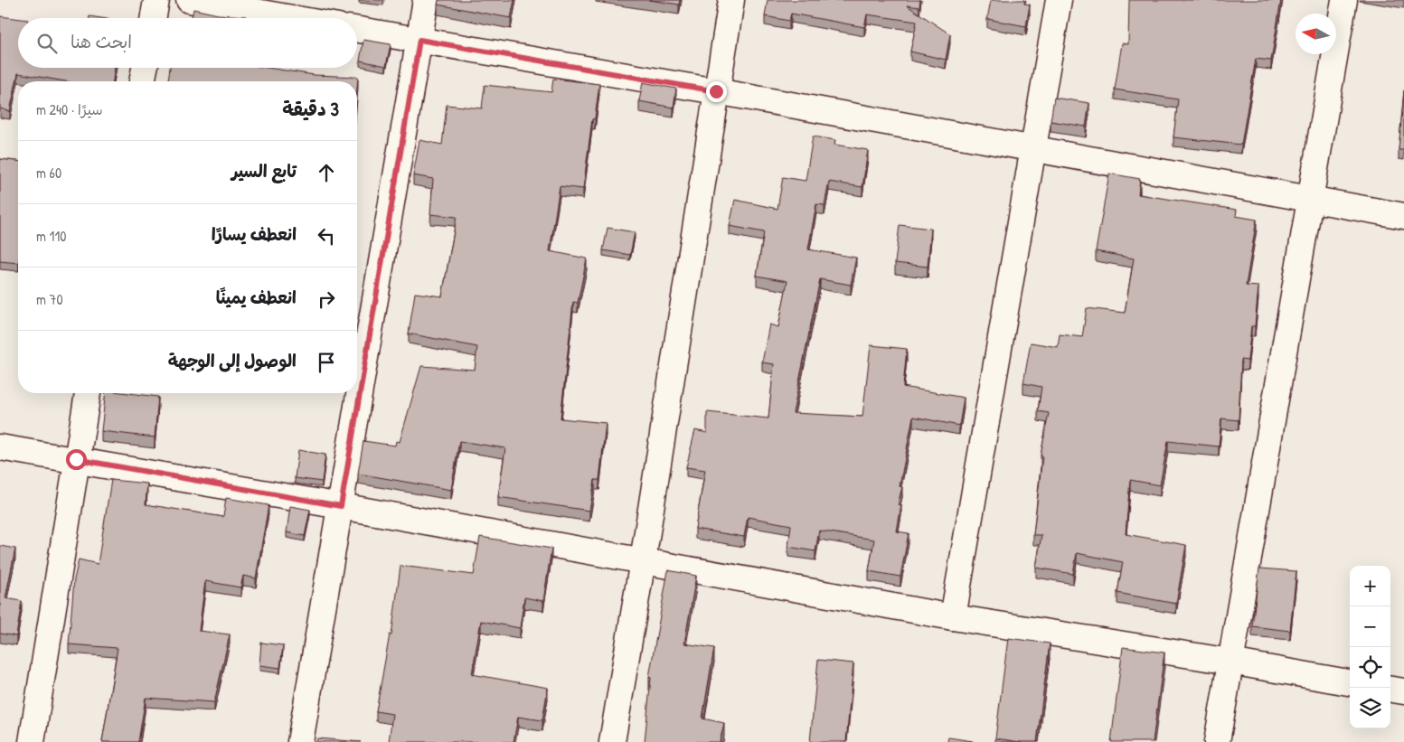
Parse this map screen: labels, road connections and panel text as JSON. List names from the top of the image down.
{
  "north": "left",
  "page": {
    "search": "ابحث هنا",
    "heading": ["3 دقيقة", "سيرًا · 240 m"],
    "list": [
      ["تابع السير", "60 m"],
      ["انعطف يسارًا", "110 m"],
      ["انعطف يمينًا", "70 m"],
      "الوصول إلى الوجهة"
    ],
    "map_buttons": ["+", "−"]
  }
}
